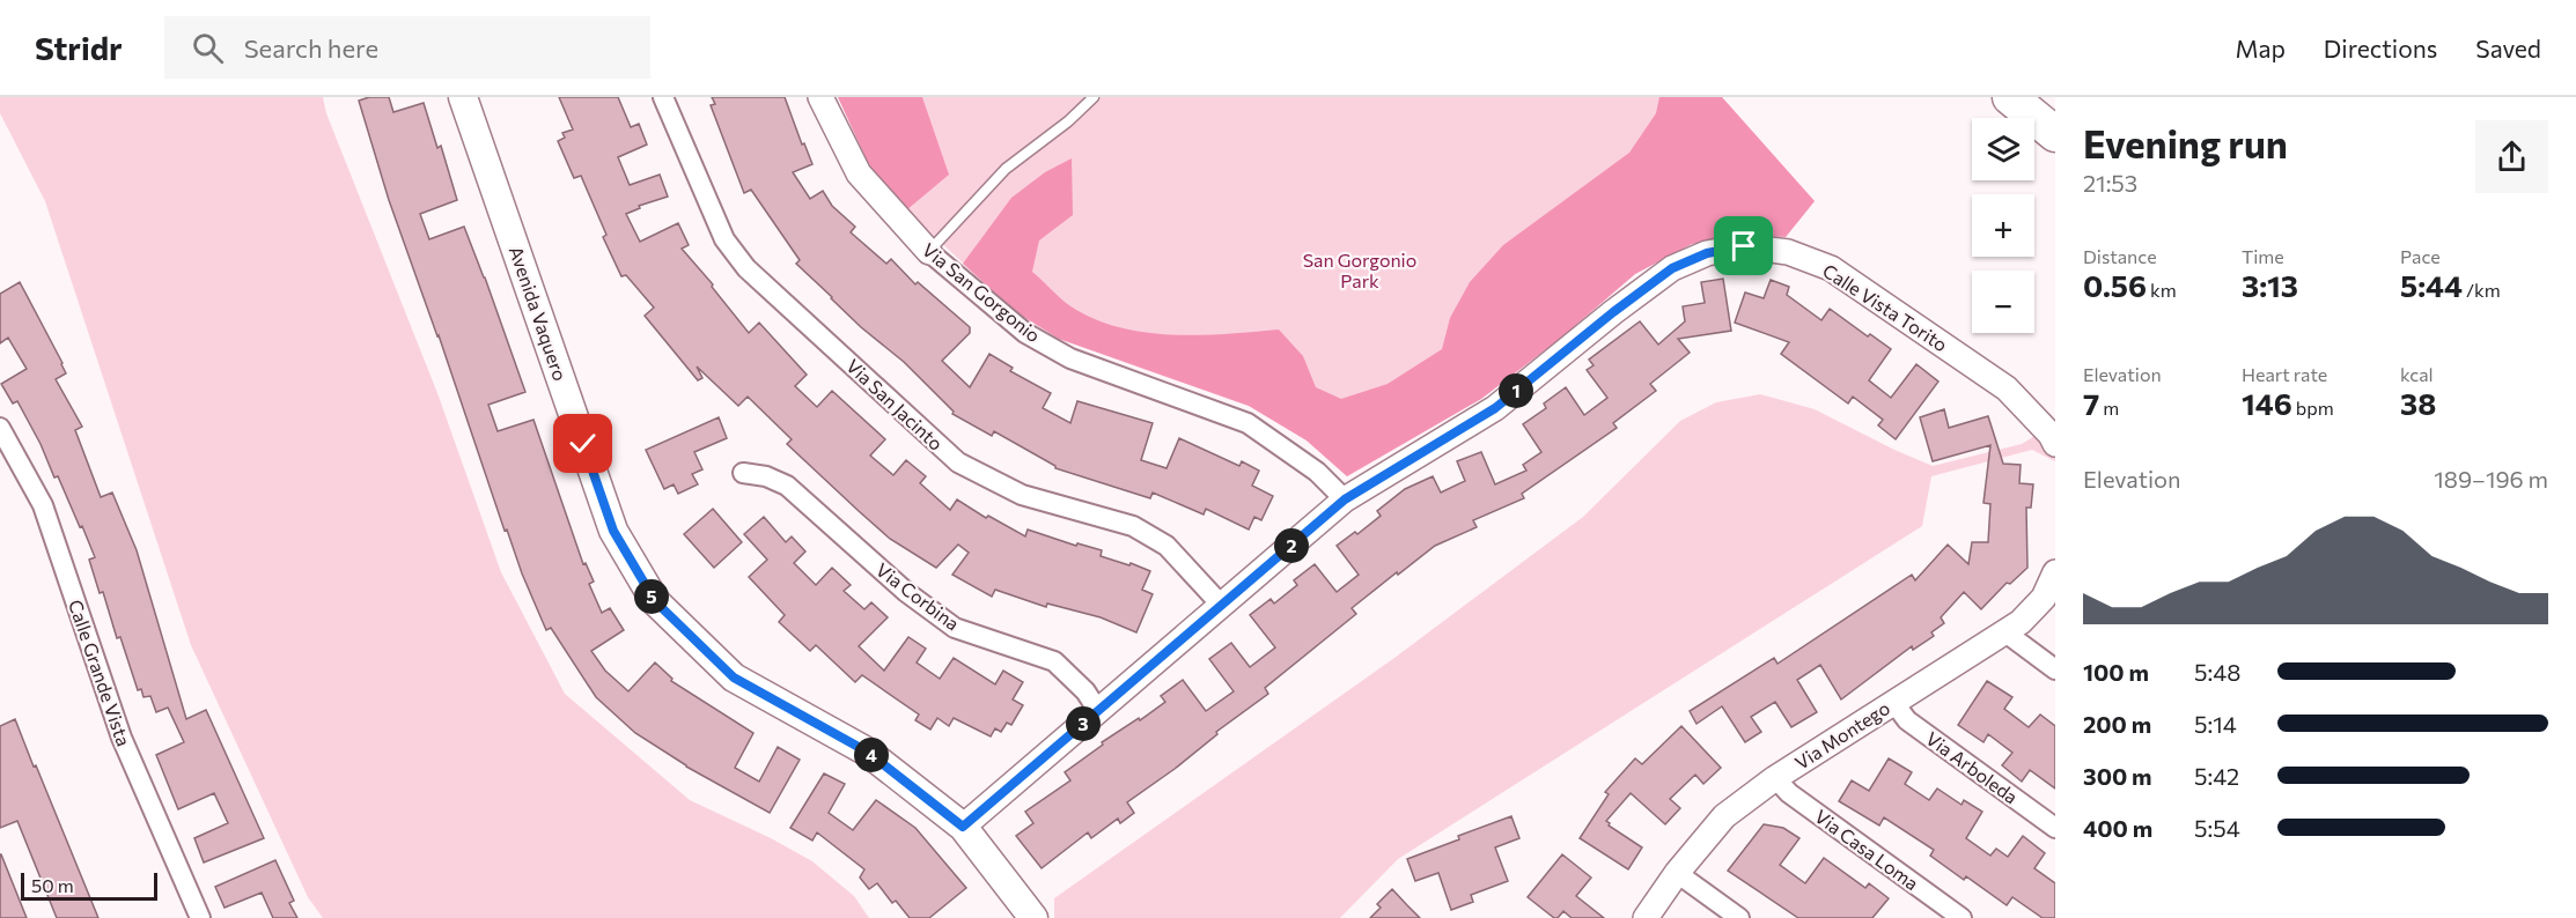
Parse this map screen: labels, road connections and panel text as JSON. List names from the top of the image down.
{
  "streets": {
    "main road": ["Avenida Vaquero"],
    "street": [
      "Via San Gorgonio",
      "Calle Vista Torito",
      "Via San Jacinto",
      "Via Corbina",
      "Calle Grande Vista",
      "Via Montego",
      "Via Arboleda",
      "Via Casa Loma"
    ]
  },
  "crossings": [
    ["Via San Gorgonio", "Calle Vista Torito"],
    ["Calle Vista Torito", "Avenida Vaquero"],
    ["Calle Vista Torito", "Via San Jacinto"],
    ["Calle Vista Torito", "Via Corbina"],
    ["Via Montego", "Via Arboleda"],
    ["Via Montego", "Via Casa Loma"]
  ],
  "parks": ["San Gorgonio Park"],
  "scale_bar": "50 m",
  "page": {
    "header": "Stridr",
    "search": "Search here",
    "nav": ["Map", "Directions", "Saved"],
    "heading": ["Evening run", "21:53"],
    "map_buttons": ["+", "−"],
    "stats": [
      ["Distance", "0.56 km"],
      ["Time", "3:13"],
      ["Pace", "5:44 /km"],
      ["Elevation", "7 m"],
      ["Heart rate", "146 bpm"],
      ["kcal", "38"]
    ],
    "pins": [
      "1",
      "2",
      "5",
      "3",
      "4"
    ],
    "chart": ["Elevation", "189–196 m"],
    "list": [
      {
        "name": "100 m",
        "note": "5:48"
      },
      {
        "name": "200 m",
        "note": "5:14"
      },
      {
        "name": "300 m",
        "note": "5:42"
      },
      {
        "name": "400 m",
        "note": "5:54"
      }
    ],
    "scale": "50 m"
  }
}
